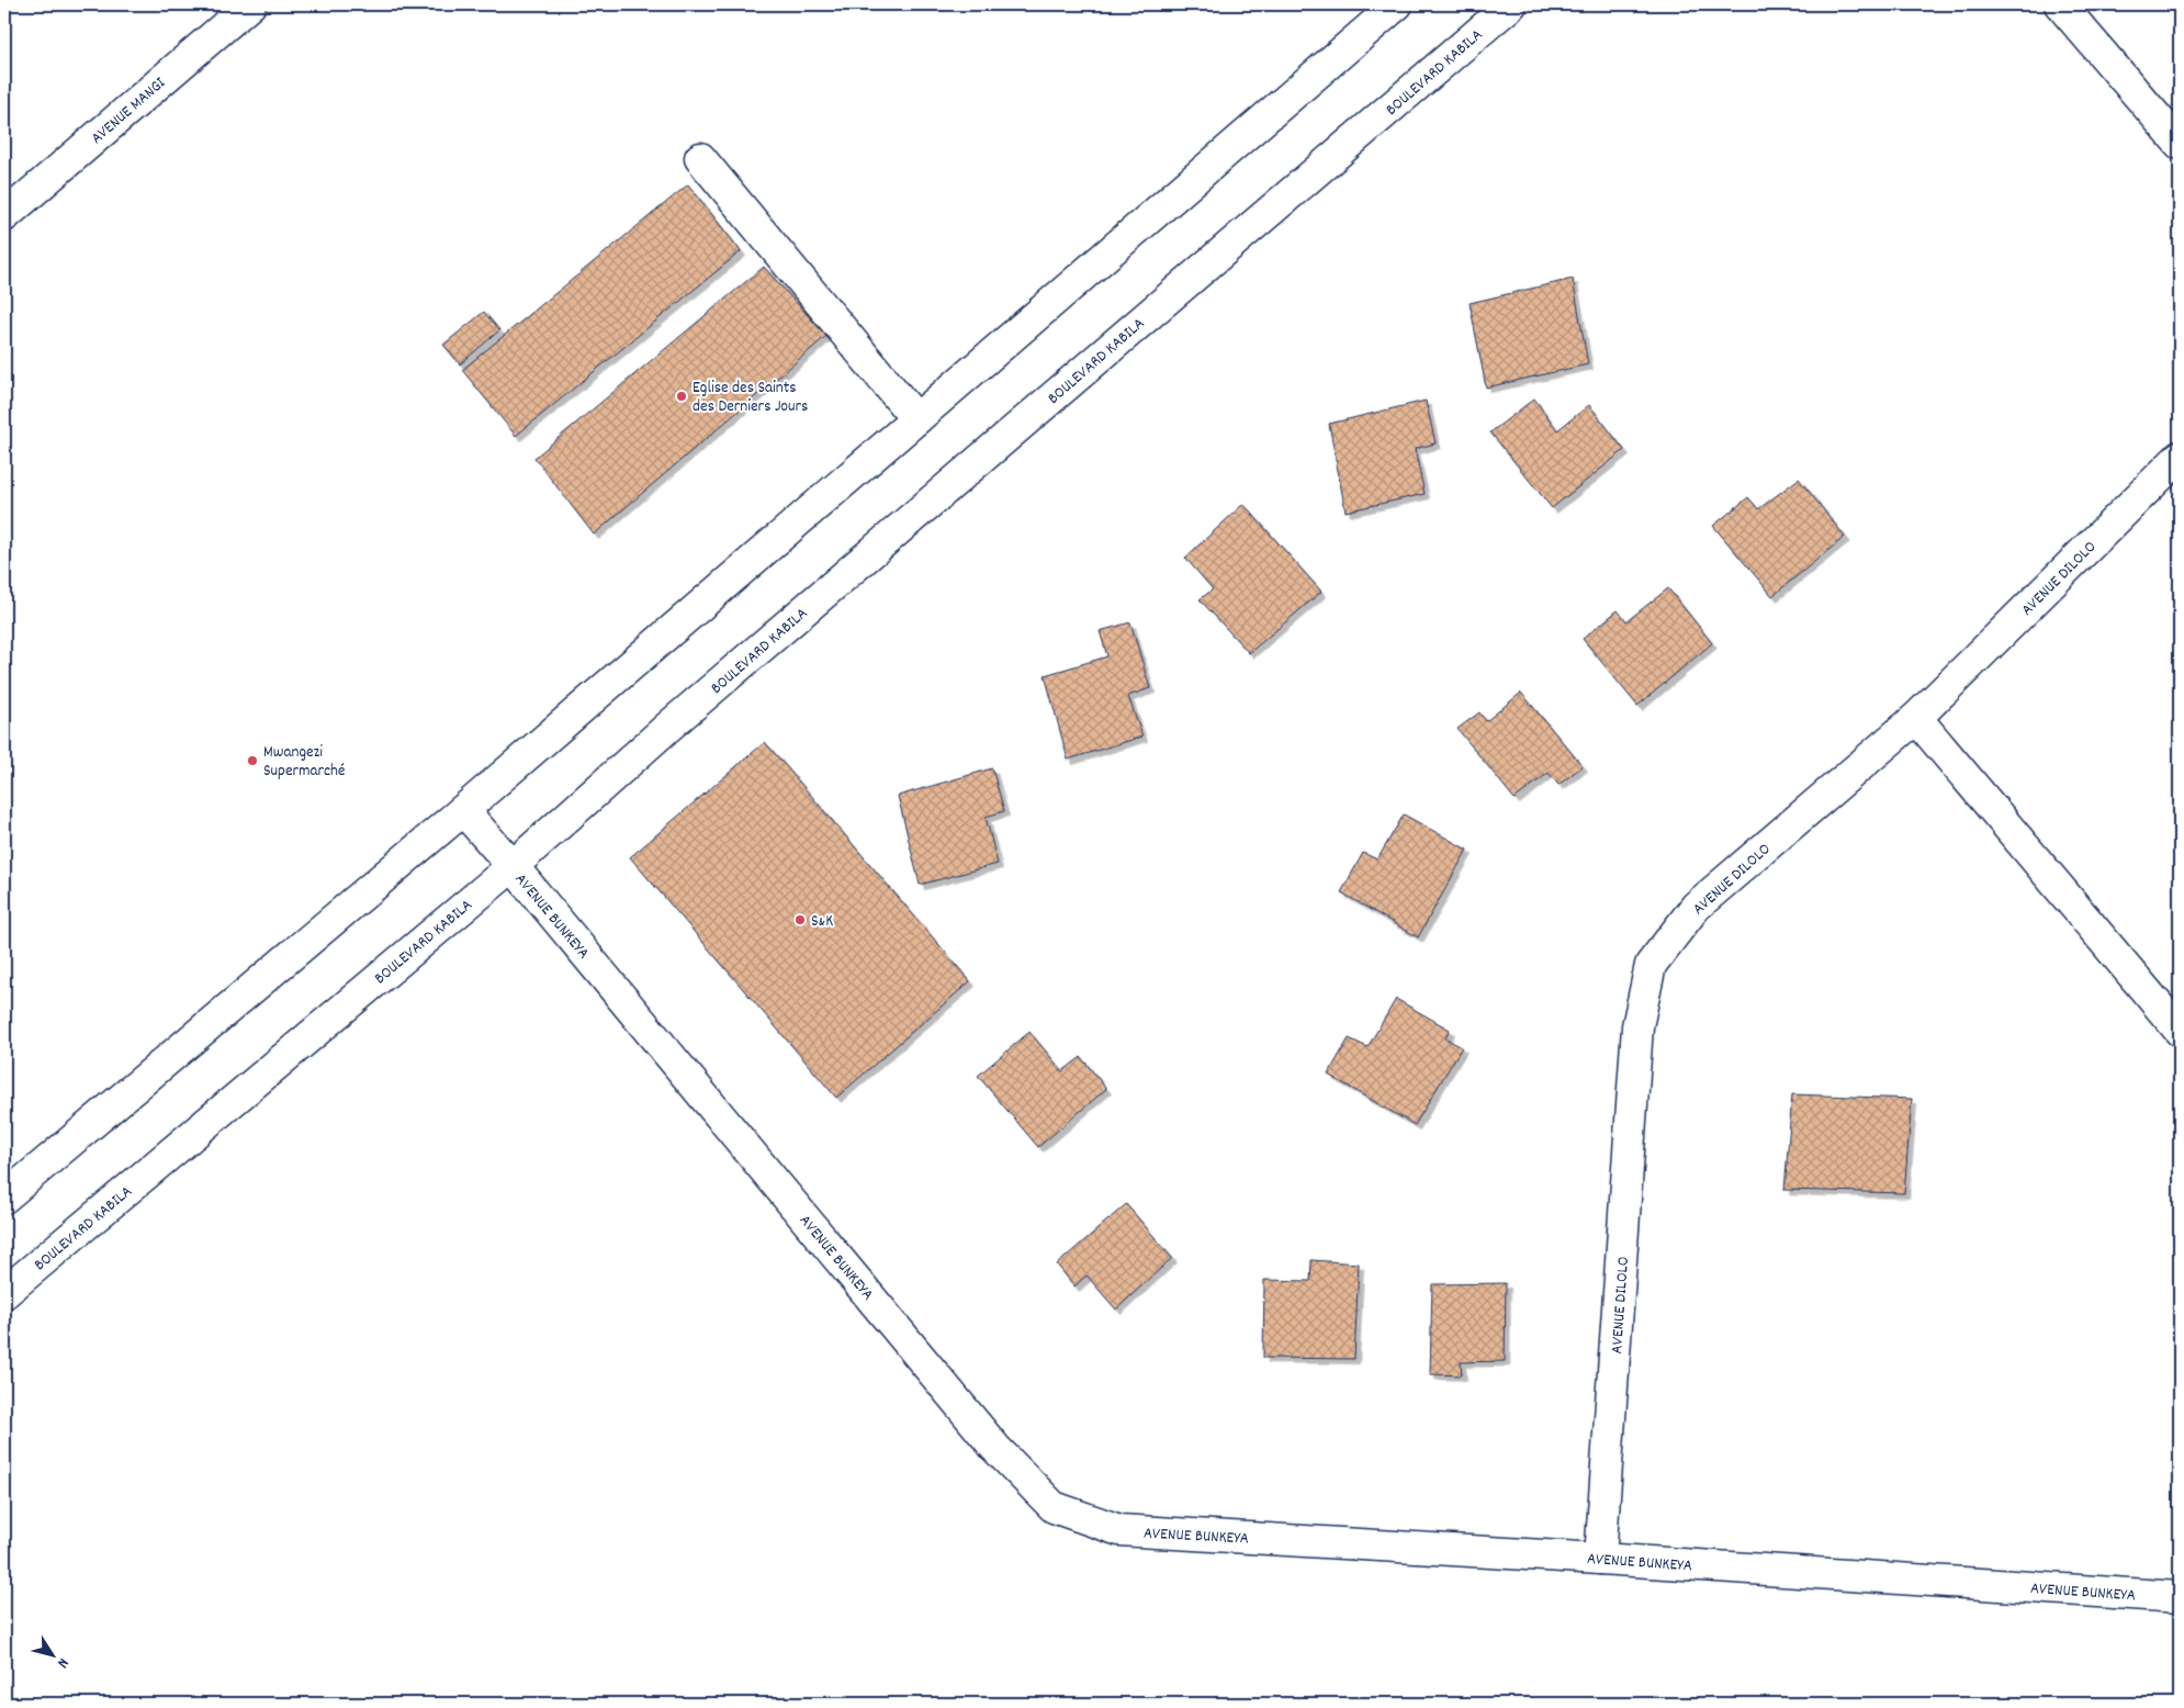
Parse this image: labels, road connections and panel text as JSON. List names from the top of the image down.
{
  "streets": {
    "street": [
      "BOULEVARD KABILA",
      "AVENUE MANGI",
      "AVENUE DILOLO",
      "AVENUE BUNKEYA"
    ]
  },
  "crossings": [
    ["BOULEVARD KABILA", "AVENUE BUNKEYA"],
    ["AVENUE DILOLO", "AVENUE BUNKEYA"]
  ],
  "places": ["Eglise des Saints des Derniers Jours", "Mwangezi Supermarché", "S&K"],
  "north": "bottom right"
}
